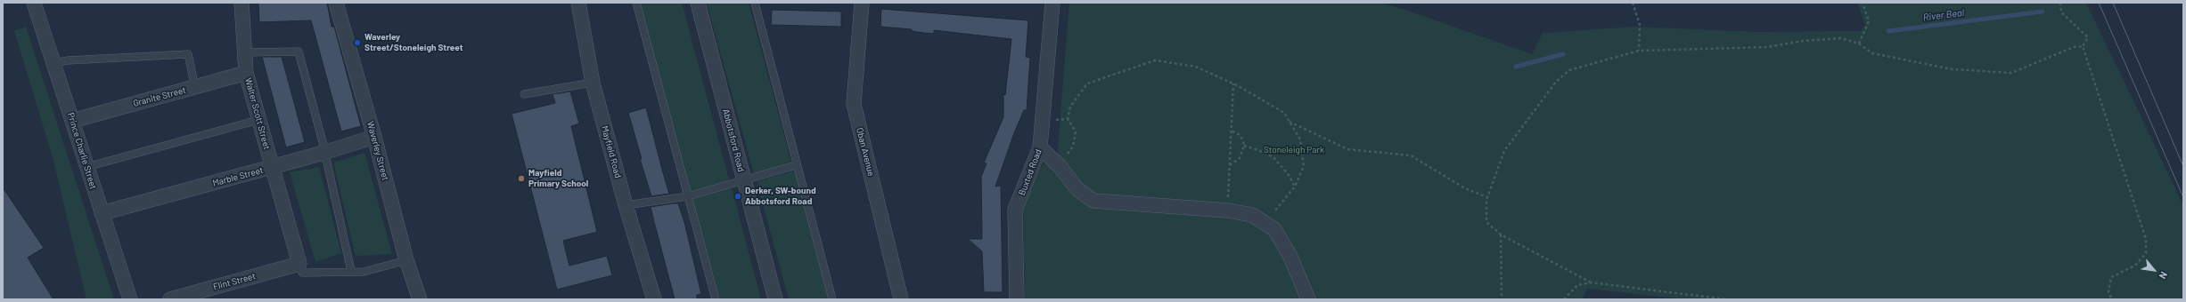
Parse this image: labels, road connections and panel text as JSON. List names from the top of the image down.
{
  "streets": {
    "street": [
      "Granite Street",
      "Walter Scott Street",
      "Abbotsford Road",
      "Prince Charlie Street",
      "Waverley Street",
      "Mayfield Road",
      "Oban Avenue",
      "Buxted Road",
      "Marble Street",
      "Flint Street"
    ]
  },
  "crossings": [
    ["Granite Street", "Walter Scott Street"],
    ["Granite Street", "Prince Charlie Street"],
    ["Walter Scott Street", "Marble Street"],
    ["Walter Scott Street", "Flint Street"],
    ["Prince Charlie Street", "Marble Street"],
    ["Waverley Street", "Marble Street"]
  ],
  "water": ["River Beal"],
  "parks": ["Stoneleigh Park"],
  "places": ["Waverley Street/Stoneleigh Street", "Mayfield Primary School", "Derker, SW-bound Abbotsford Road"],
  "north": "bottom right"
}
